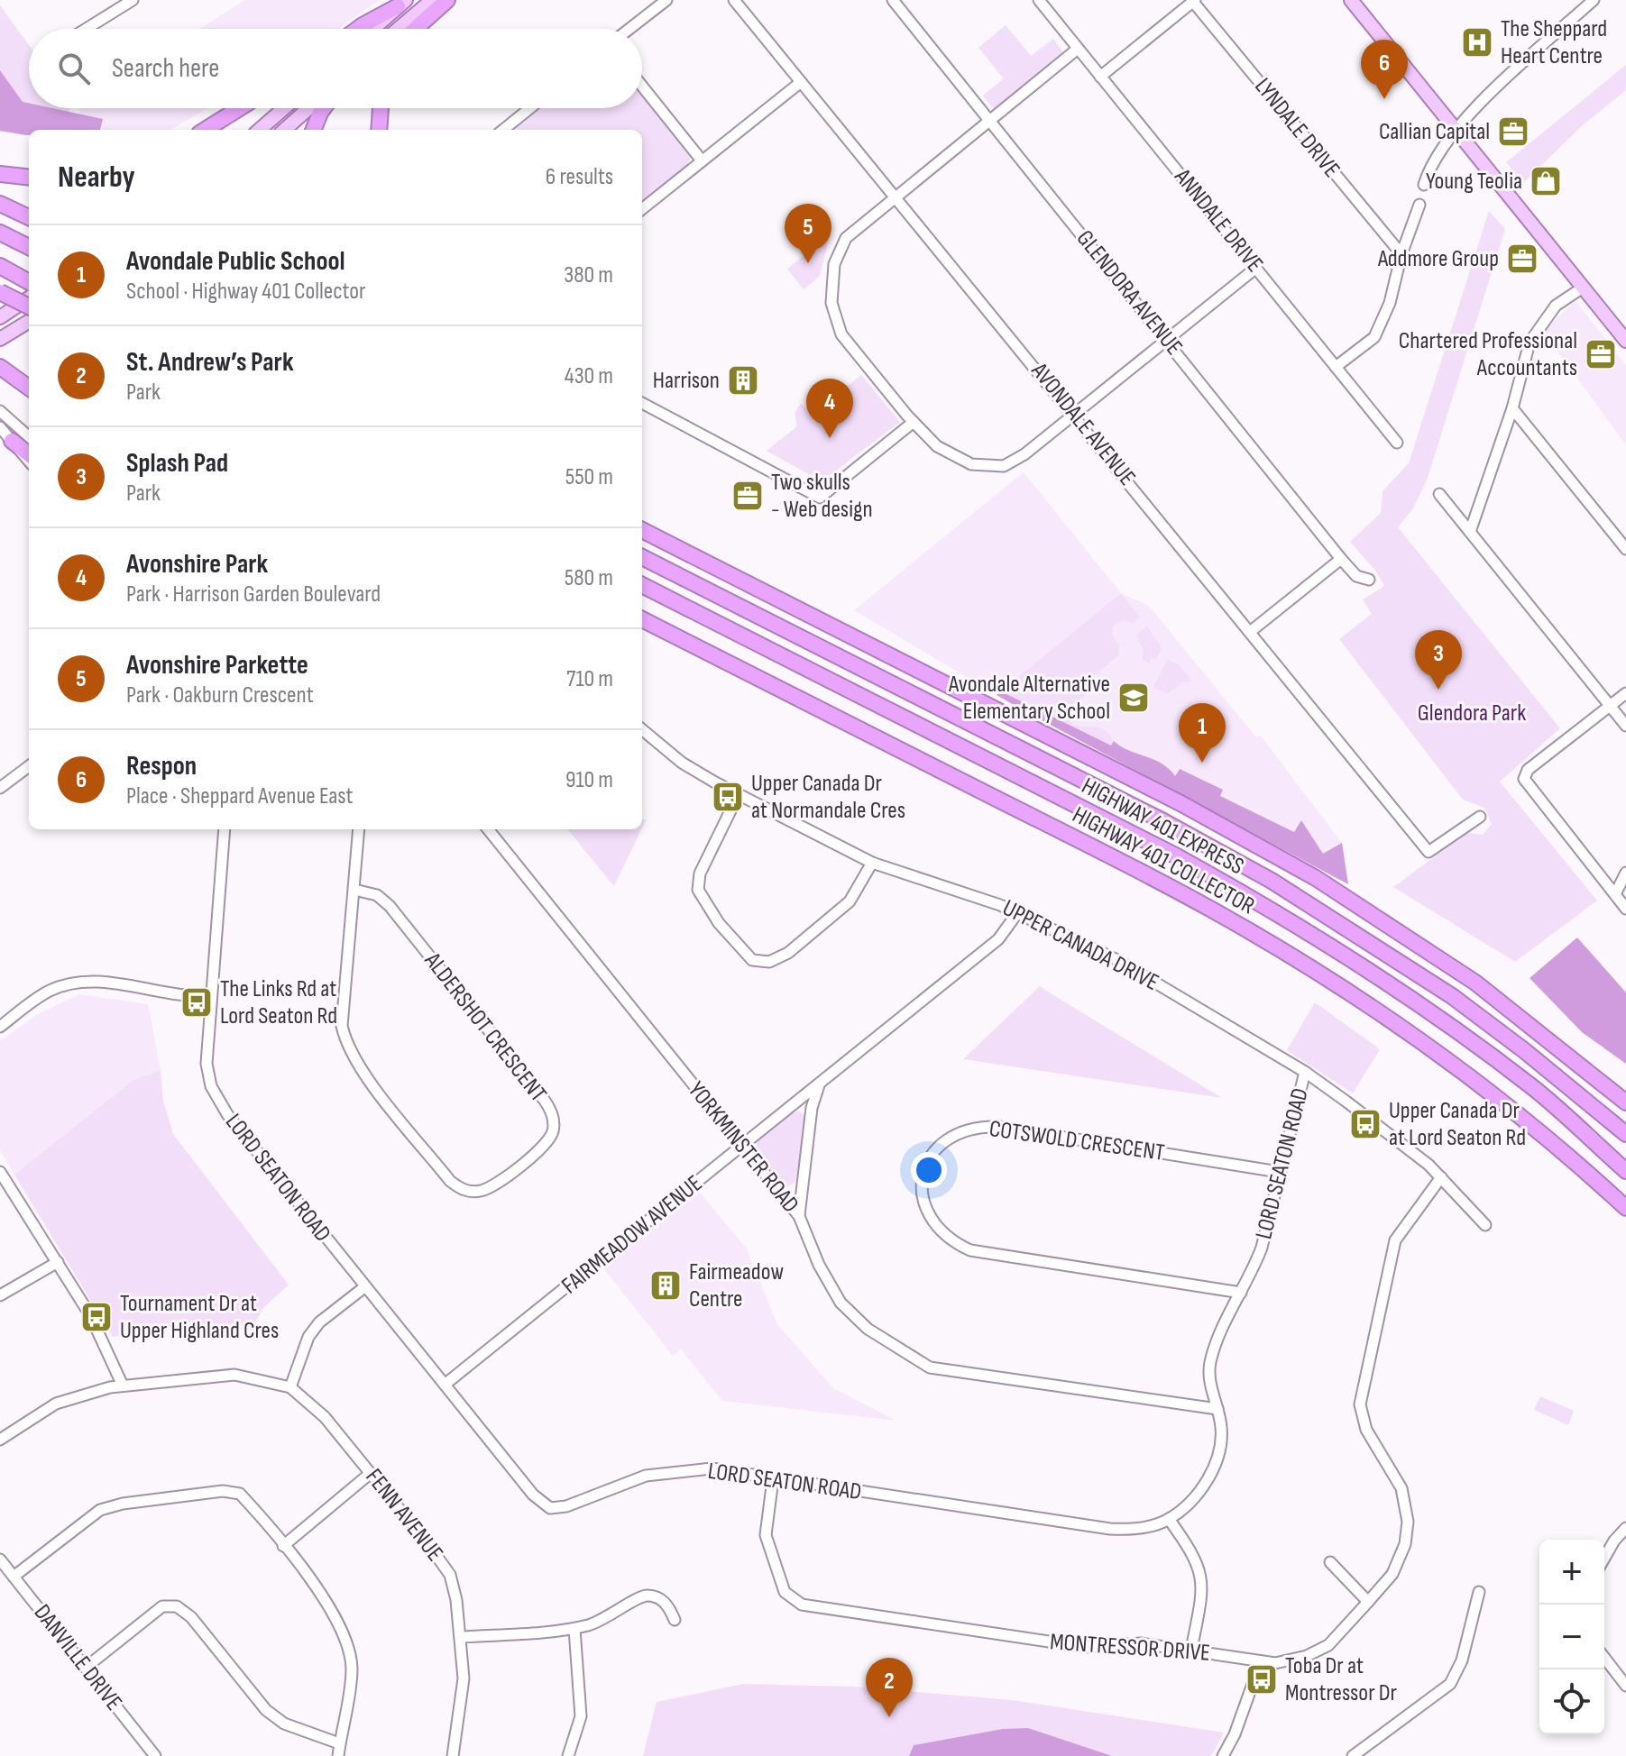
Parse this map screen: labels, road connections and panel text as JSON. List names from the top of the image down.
{
  "streets": {
    "highway": ["HIGHWAY 401 EXPRESS", "HIGHWAY 401 COLLECTOR"],
    "street": [
      "LYNDALE DRIVE",
      "ANNDALE DRIVE",
      "GLENDORA AVENUE",
      "AVONDALE AVENUE",
      "UPPER CANADA DRIVE",
      "ALDERSHOT CRESCENT",
      "COTSWOLD CRESCENT",
      "YORKMINSTER ROAD",
      "LORD SEATON ROAD",
      "FAIRMEADOW AVENUE",
      "FENN AVENUE",
      "MONTRESSOR DRIVE",
      "DANVILLE DRIVE"
    ]
  },
  "crossings": [
    ["UPPER CANADA DRIVE", "LORD SEATON ROAD"],
    ["UPPER CANADA DRIVE", "FAIRMEADOW AVENUE"],
    ["UPPER CANADA DRIVE", "MONTRESSOR DRIVE"],
    ["COTSWOLD CRESCENT", "LORD SEATON ROAD"],
    ["YORKMINSTER ROAD", "LORD SEATON ROAD"],
    ["YORKMINSTER ROAD", "FAIRMEADOW AVENUE"],
    ["LORD SEATON ROAD", "FAIRMEADOW AVENUE"],
    ["LORD SEATON ROAD", "MONTRESSOR DRIVE"]
  ],
  "parks": ["Glendora Park"],
  "places": {
    "hospital": ["The Sheppard Heart Centre"],
    "office": [
      "Callian Capital",
      "Addmore Group",
      "Chartered Professional Accountants",
      "Two skulls - Web design"
    ],
    "shop": ["Young Teolia"],
    "building": ["Harrison", "Fairmeadow Centre"],
    "school or university": ["Avondale Alternative Elementary School"],
    "bus stop": [
      "Upper Canada Dr at Normandale Cres",
      "The Links Rd at Lord Seaton Rd",
      "Upper Canada Dr at Lord Seaton Rd",
      "Tournament Dr at Upper Highland Cres",
      "Toba Dr at Montressor Dr"
    ]
  },
  "page": {
    "search": "Search here",
    "pins": [
      "6",
      "5",
      "4",
      "3",
      "1",
      "2"
    ],
    "heading": ["Nearby", "6 results"],
    "list": [
      {
        "mark": "1",
        "name": "Avondale Public School",
        "note": "School · Highway 401 Collector",
        "value": "380 m"
      },
      {
        "mark": "2",
        "name": "St. Andrew’s Park",
        "note": "Park",
        "value": "430 m"
      },
      {
        "mark": "3",
        "name": "Splash Pad",
        "note": "Park",
        "value": "550 m"
      },
      {
        "mark": "4",
        "name": "Avonshire Park",
        "note": "Park · Harrison Garden Boulevard",
        "value": "580 m"
      },
      {
        "mark": "5",
        "name": "Avonshire Parkette",
        "note": "Park · Oakburn Crescent",
        "value": "710 m"
      },
      {
        "mark": "6",
        "name": "Respon",
        "note": "Place · Sheppard Avenue East",
        "value": "910 m"
      }
    ],
    "map_buttons": ["+", "−"]
  }
}
